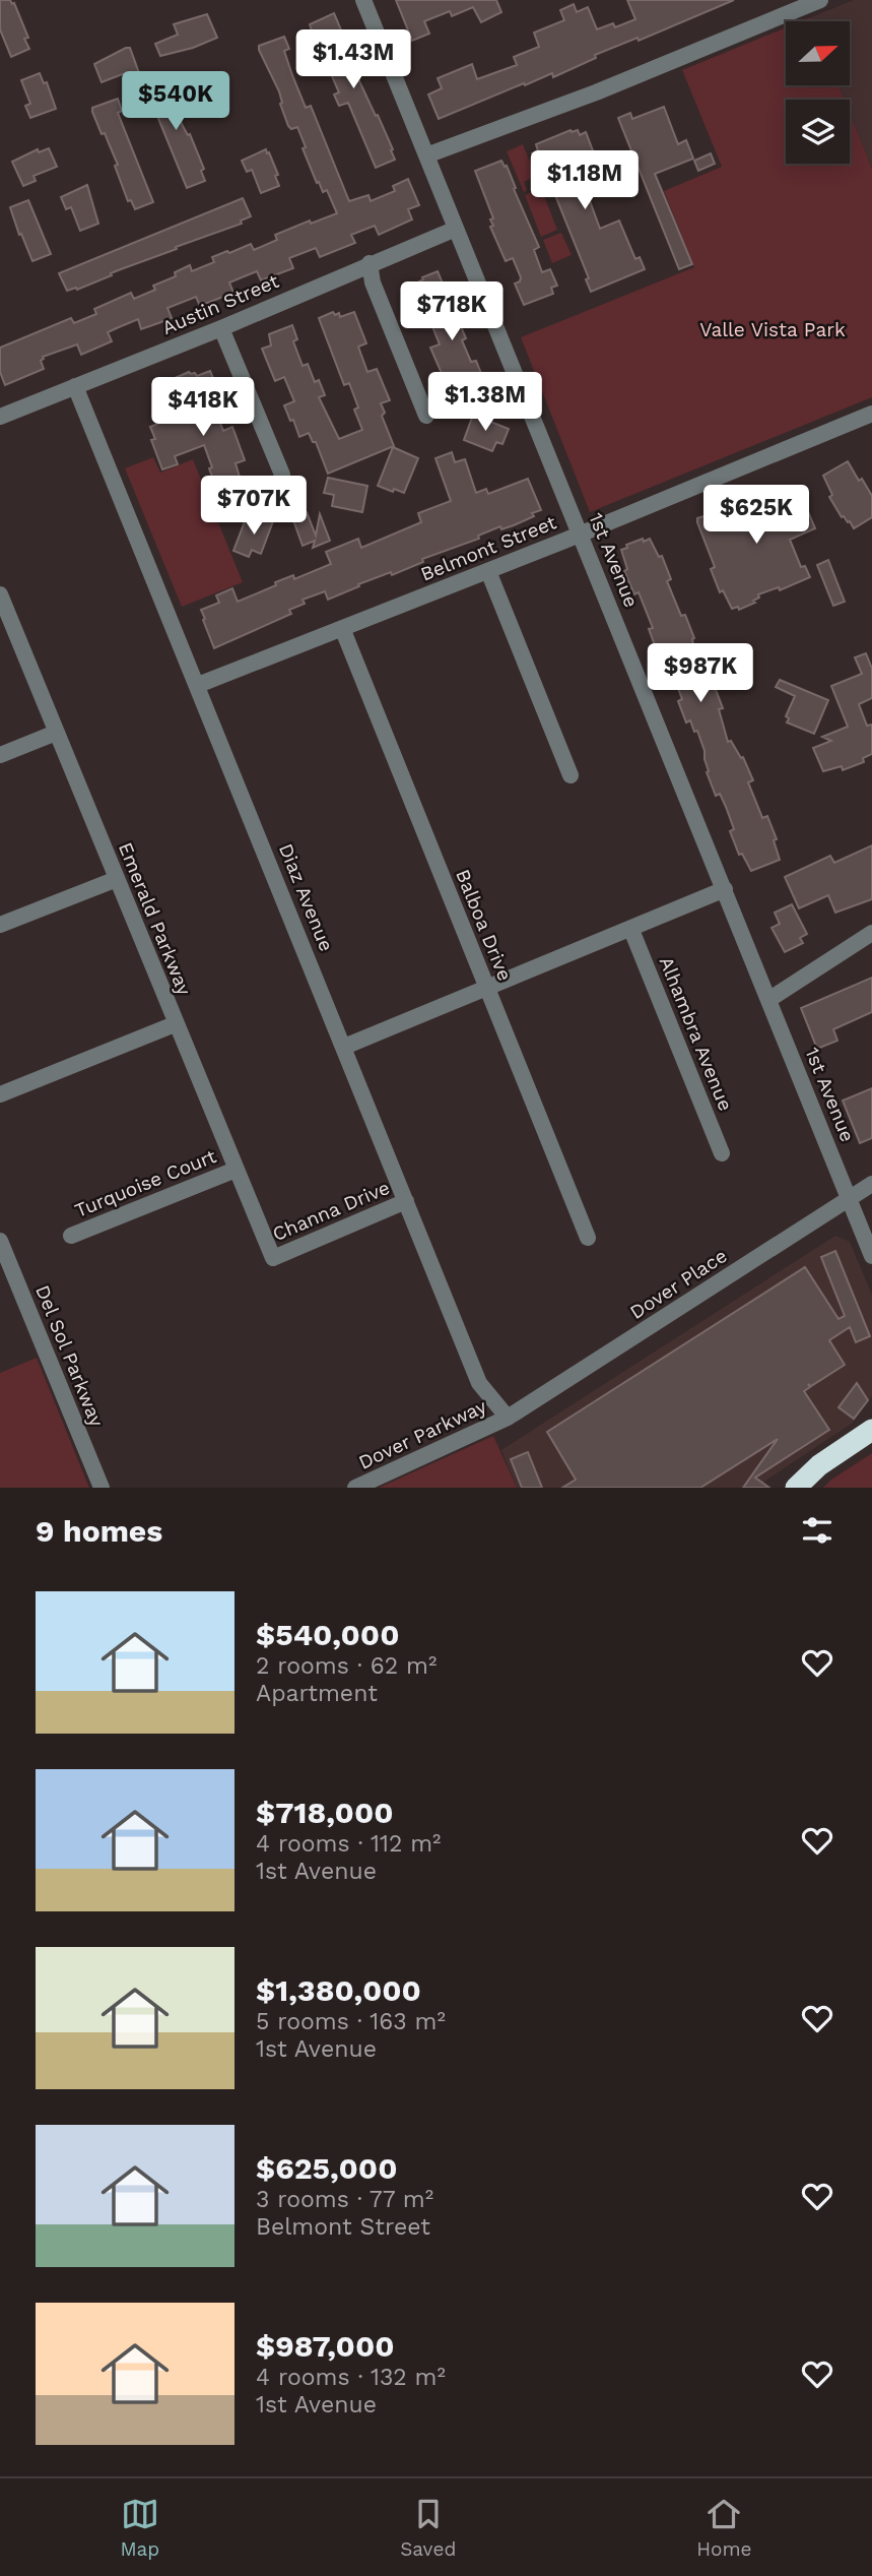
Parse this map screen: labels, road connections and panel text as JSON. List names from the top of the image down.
{
  "streets": {
    "street": [
      "Austin Street",
      "Belmont Street",
      "1st Avenue",
      "Diaz Avenue",
      "Emerald Parkway",
      "Balboa Drive",
      "Alhambra Avenue",
      "Turquoise Court",
      "Channa Drive",
      "Dover Place",
      "Del Sol Parkway",
      "Dover Parkway"
    ]
  },
  "crossings": [
    ["Austin Street", "1st Avenue"],
    ["Austin Street", "Diaz Avenue"],
    ["Belmont Street", "1st Avenue"],
    ["Belmont Street", "Diaz Avenue"],
    ["Belmont Street", "Balboa Drive"],
    ["1st Avenue", "Dover Place"],
    ["Diaz Avenue", "Channa Drive"],
    ["Diaz Avenue", "Dover Place"],
    ["Diaz Avenue", "Dover Parkway"],
    ["Emerald Parkway", "Turquoise Court"],
    ["Emerald Parkway", "Channa Drive"],
    ["Dover Place", "Dover Parkway"]
  ],
  "parks": ["Valle Vista Park"],
  "north": "right",
  "page": {
    "price": [
      "$1.43M",
      "$540K",
      "$1.18M",
      "$718K",
      "$1.38M",
      "$418K",
      "$707K",
      "$625K",
      "$987K"
    ],
    "heading": "9 homes",
    "list": [
      {
        "name": "$540,000",
        "note": "2 rooms · 62 m² · Apartment"
      },
      {
        "name": "$718,000",
        "note": "4 rooms · 112 m² · 1st Avenue"
      },
      {
        "name": "$1,380,000",
        "note": "5 rooms · 163 m² · 1st Avenue"
      },
      {
        "name": "$625,000",
        "note": "3 rooms · 77 m² · Belmont Street"
      },
      {
        "name": "$987,000",
        "note": "4 rooms · 132 m² · 1st Avenue"
      }
    ],
    "tabs": ["Map", "Saved", "Home"]
  }
}
